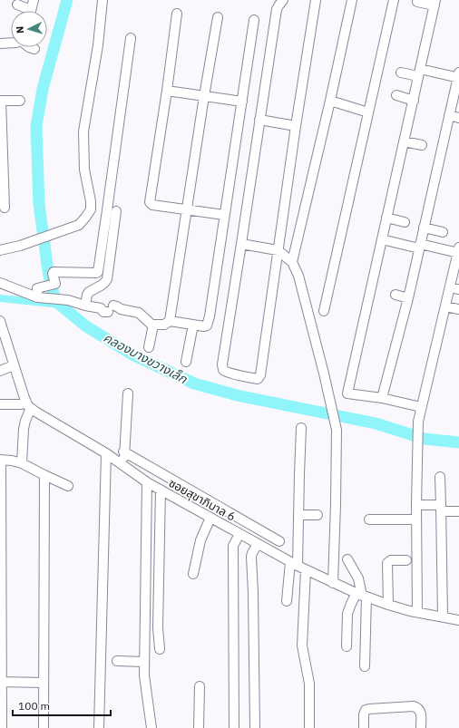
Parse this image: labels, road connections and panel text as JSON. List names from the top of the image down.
{
  "streets": {
    "street": ["ซอยสุขาภิบาล 6"]
  },
  "water": ["คลองบางขวางเล็ก"],
  "scale_bar": "100 m",
  "north": "left"
}
